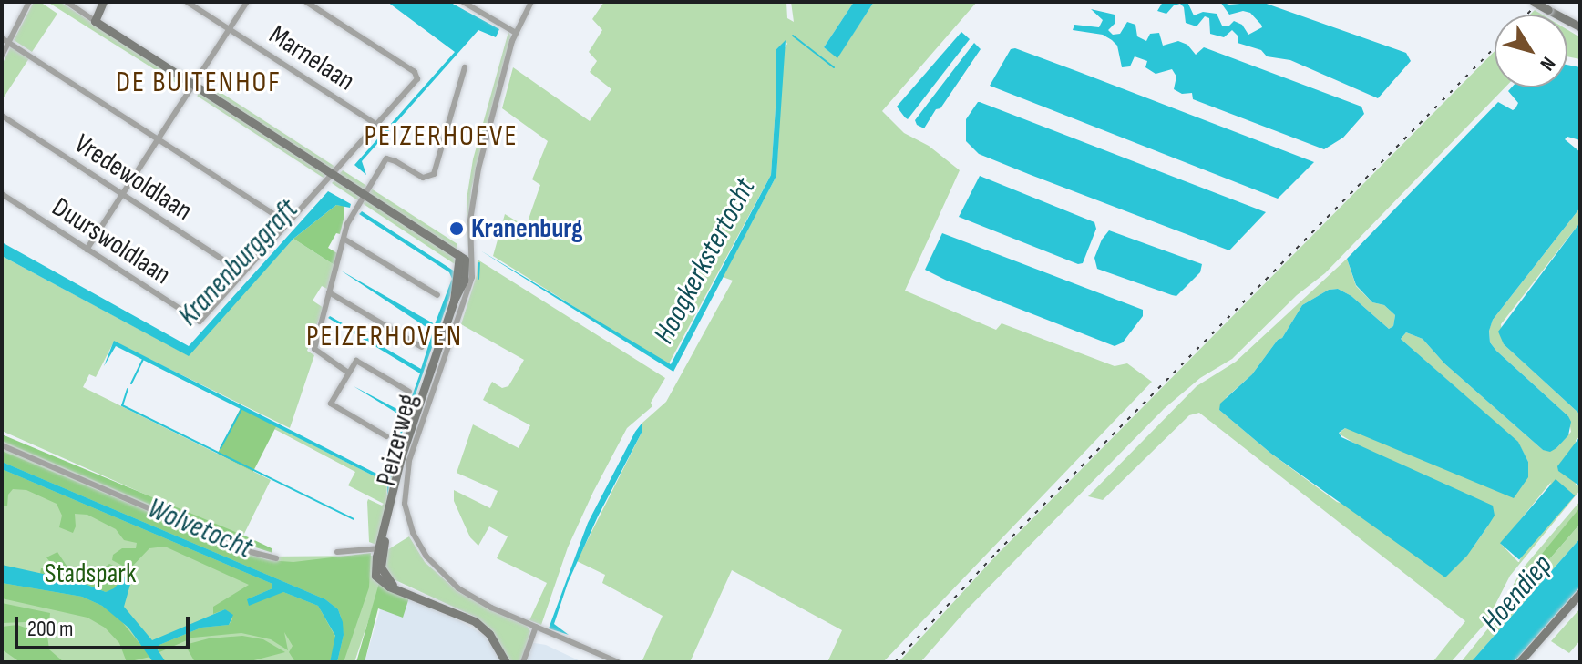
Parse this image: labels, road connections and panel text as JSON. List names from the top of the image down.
{
  "streets": {
    "street": [
      "Marnelaan",
      "Vredewoldlaan",
      "Duurswoldlaan",
      "Peizerweg"
    ]
  },
  "crossings": [
    ["Vredewoldlaan", "Duurswoldlaan"]
  ],
  "districts": ["DE BUITENHOF", "PEIZERHOEVE", "PEIZERHOVEN"],
  "water": [
    "Hoogkerkstertocht",
    "Kranenburggraft",
    "Wolvetocht",
    "Hoendiep"
  ],
  "parks": ["Stadspark"],
  "places": ["Kranenburg"],
  "scale_bar": "200 m",
  "north": "bottom right"
}
